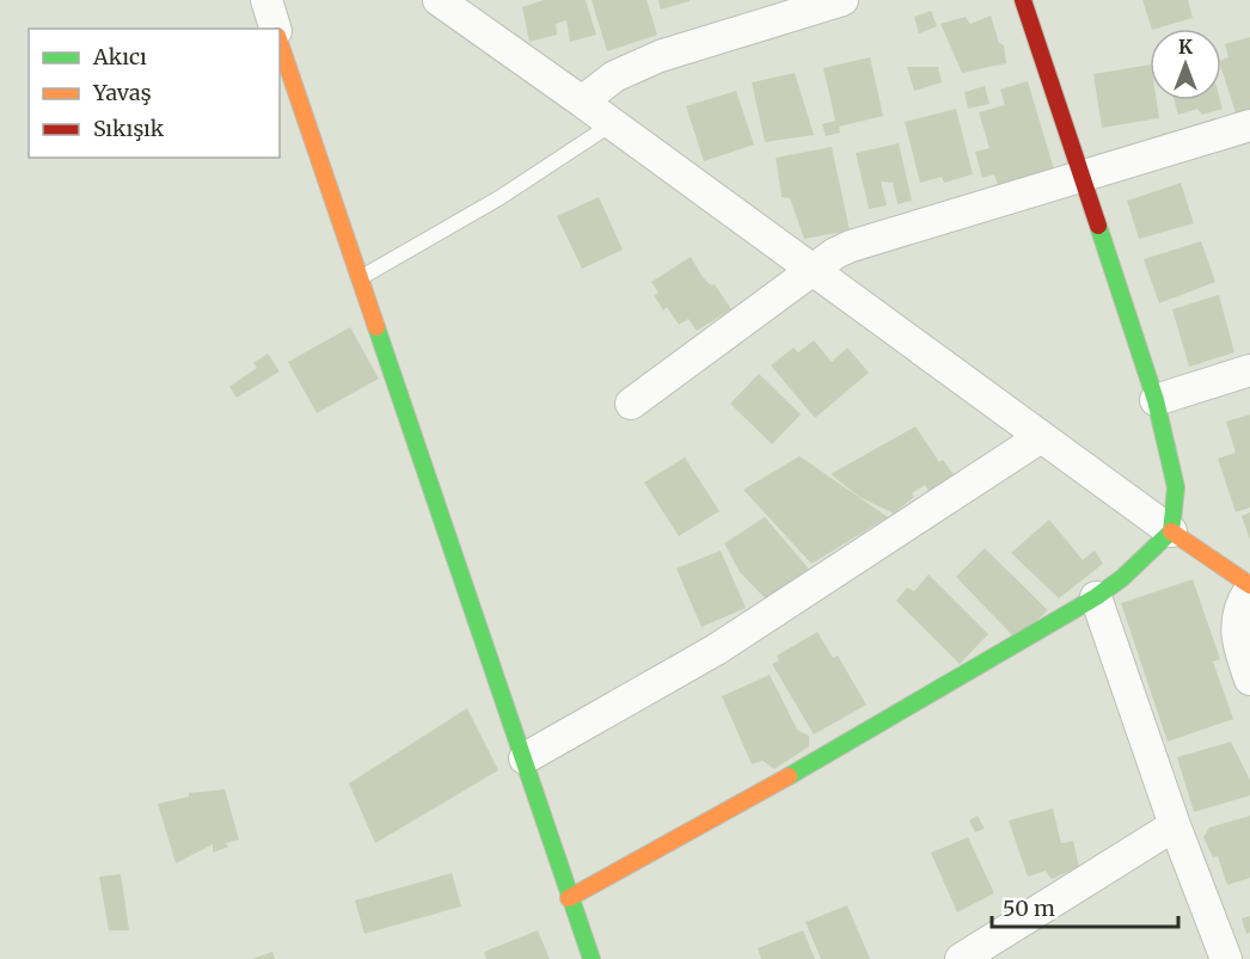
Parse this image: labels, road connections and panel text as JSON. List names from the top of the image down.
{
  "legend": ["Akıcı", "Yavaş", "Sıkışık"],
  "scale_bar": "50 m",
  "north": "top"
}
